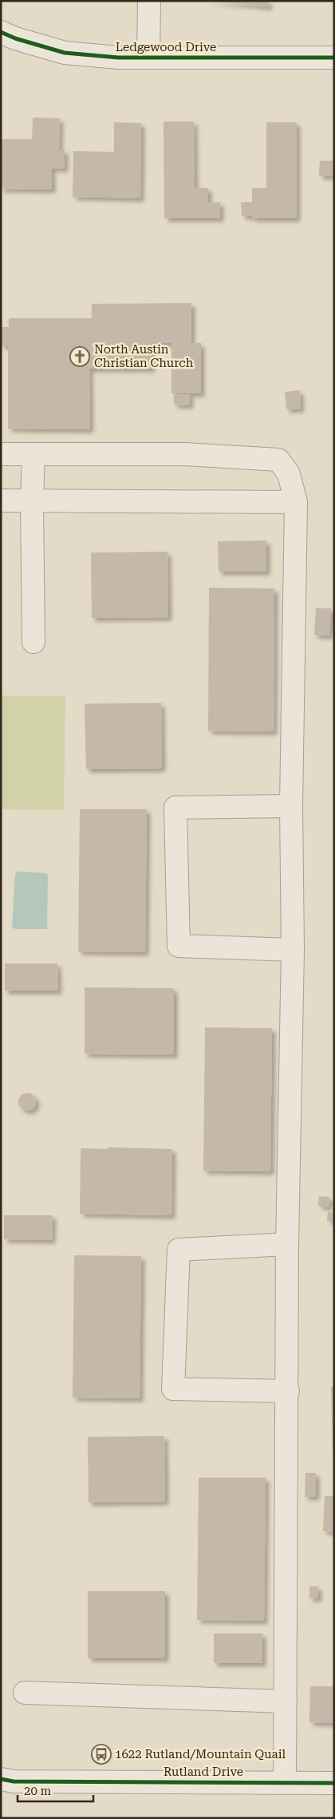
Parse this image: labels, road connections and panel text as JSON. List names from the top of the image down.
{
  "streets": {
    "street": ["Ledgewood Drive", "Rutland Drive"]
  },
  "places": {
    "church": ["North Austin Christian Church"],
    "bus stop": ["1622 Rutland/Mountain Quail"]
  },
  "scale_bar": "20 m"
}
